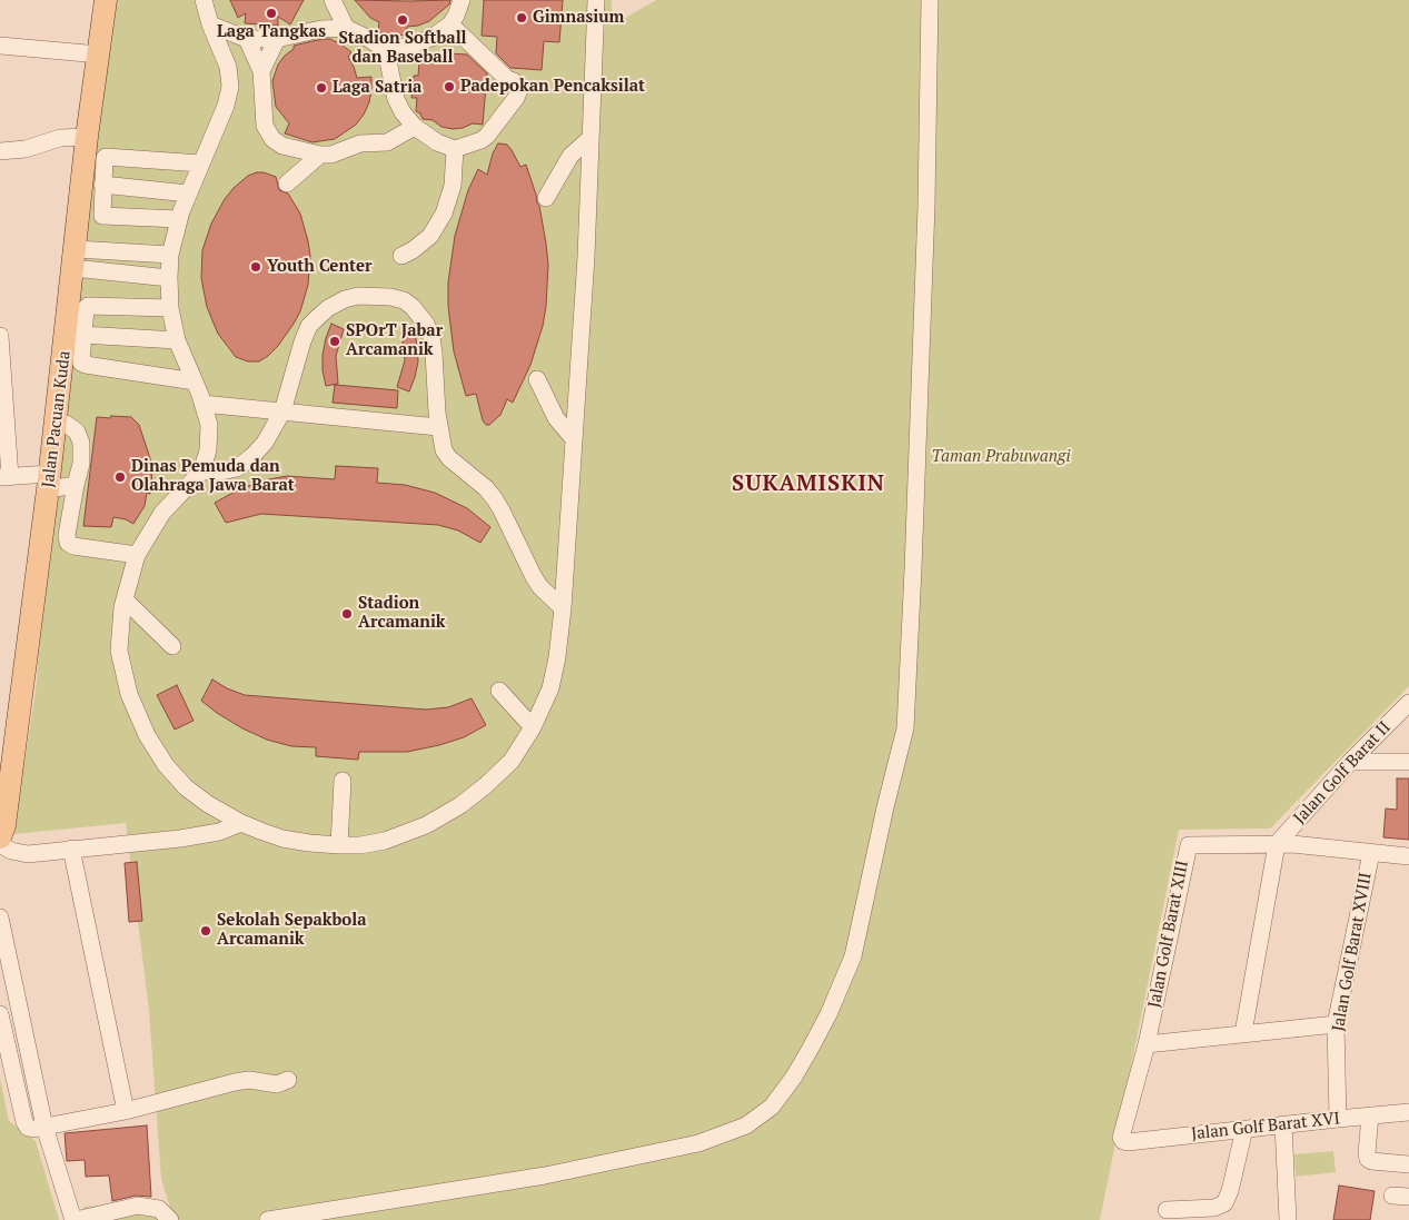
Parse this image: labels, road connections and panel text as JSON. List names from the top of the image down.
{
  "streets": {
    "main road": ["Jalan Pacuan Kuda"],
    "street": [
      "Jalan Golf Barat II",
      "Jalan Golf Barat XIII",
      "Jalan Golf Barat XVIII",
      "Jalan Golf Barat XVI"
    ]
  },
  "crossings": [
    ["Jalan Golf Barat II", "Jalan Golf Barat XIII"],
    ["Jalan Golf Barat XIII", "Jalan Golf Barat XVIII"],
    ["Jalan Golf Barat XIII", "Jalan Golf Barat XVI"],
    ["Jalan Golf Barat XVIII", "Jalan Golf Barat XVI"]
  ],
  "districts": ["SUKAMISKIN"],
  "parks": ["Taman Prabuwangi"],
  "places": [
    "Laga Tangkas",
    "Gimnasium",
    "Stadion Softball dan Baseball",
    "Padepokan Pencaksilat",
    "Laga Satria",
    "Youth Center",
    "SPOrT Jabar Arcamanik",
    "Dinas Pemuda dan Olahraga Jawa Barat",
    "Stadion Arcamanik",
    "Sekolah Sepakbola Arcamanik"
  ]
}
